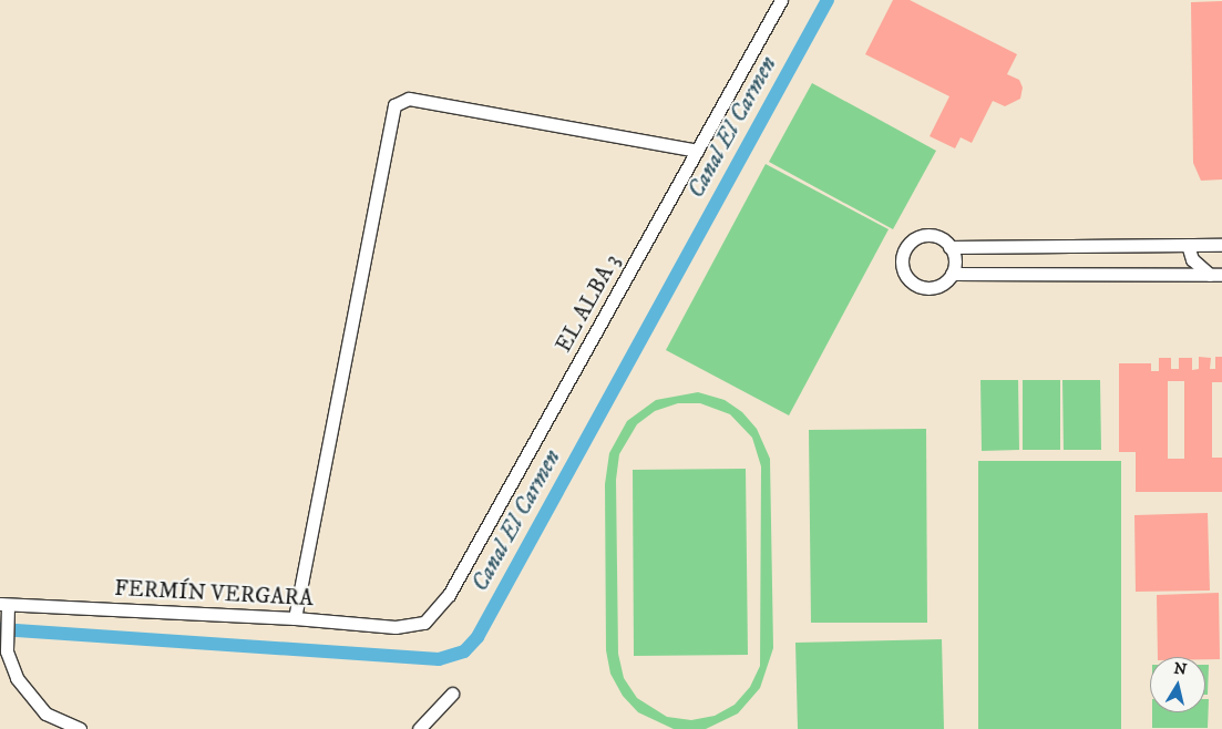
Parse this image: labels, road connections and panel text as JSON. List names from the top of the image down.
{
  "streets": {
    "street": ["EL ALBA 3", "FERMÍN VERGARA"]
  },
  "crossings": [
    ["EL ALBA 3", "FERMÍN VERGARA"]
  ],
  "water": ["Canal El Carmen"],
  "north": "top"
}
